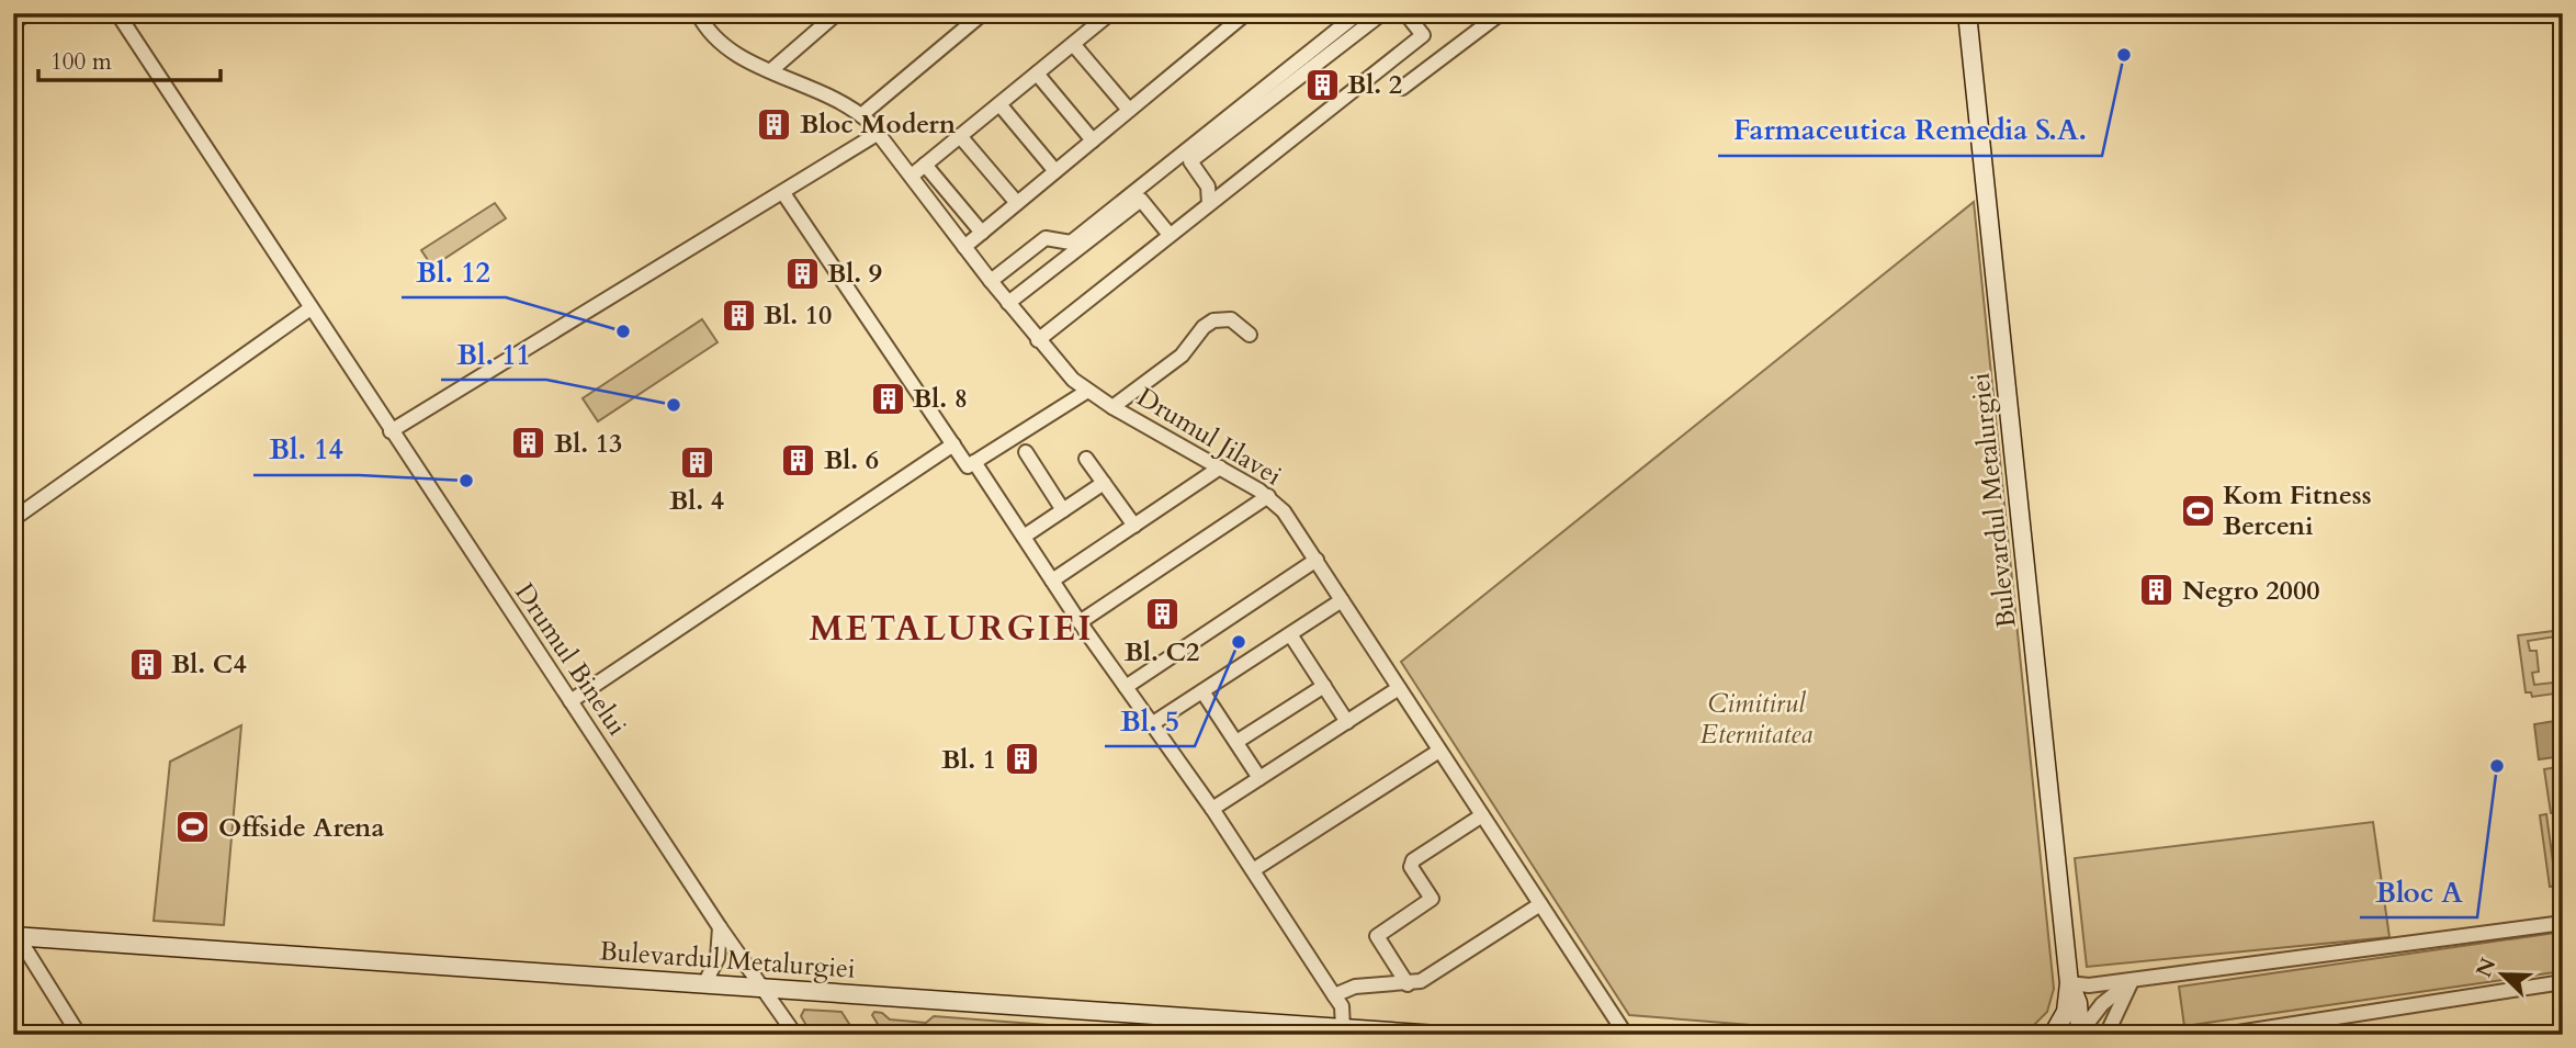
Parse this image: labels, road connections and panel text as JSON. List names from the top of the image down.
{
  "streets": {
    "main road": ["Bulevardul Metalurgiei"],
    "street": ["Drumul Jilavei", "Drumul Binelui"]
  },
  "crossings": [
    ["Bulevardul Metalurgiei", "Drumul Binelui"]
  ],
  "districts": ["METALURGIEI"],
  "parks": ["Cimitirul Eternitatea"],
  "places": {
    "other": [
      "Farmaceutica Remedia S.A.",
      "Bl. 12",
      "Bl. 11",
      "Bl. 14",
      "Bl. 5",
      "Bloc A"
    ],
    "building": [
      "Bl. 2",
      "Bloc Modern",
      "Bl. 9",
      "Bl. 10",
      "Bl. 8",
      "Bl. 13",
      "Bl. 6",
      "Bl. 4",
      "Negro 2000",
      "Bl. C2",
      "Bl. C4",
      "Bl. 1"
    ],
    "sports": ["Kom Fitness Berceni", "Offside Arena"]
  },
  "scale_bar": "100 m",
  "north": "top left"
}
